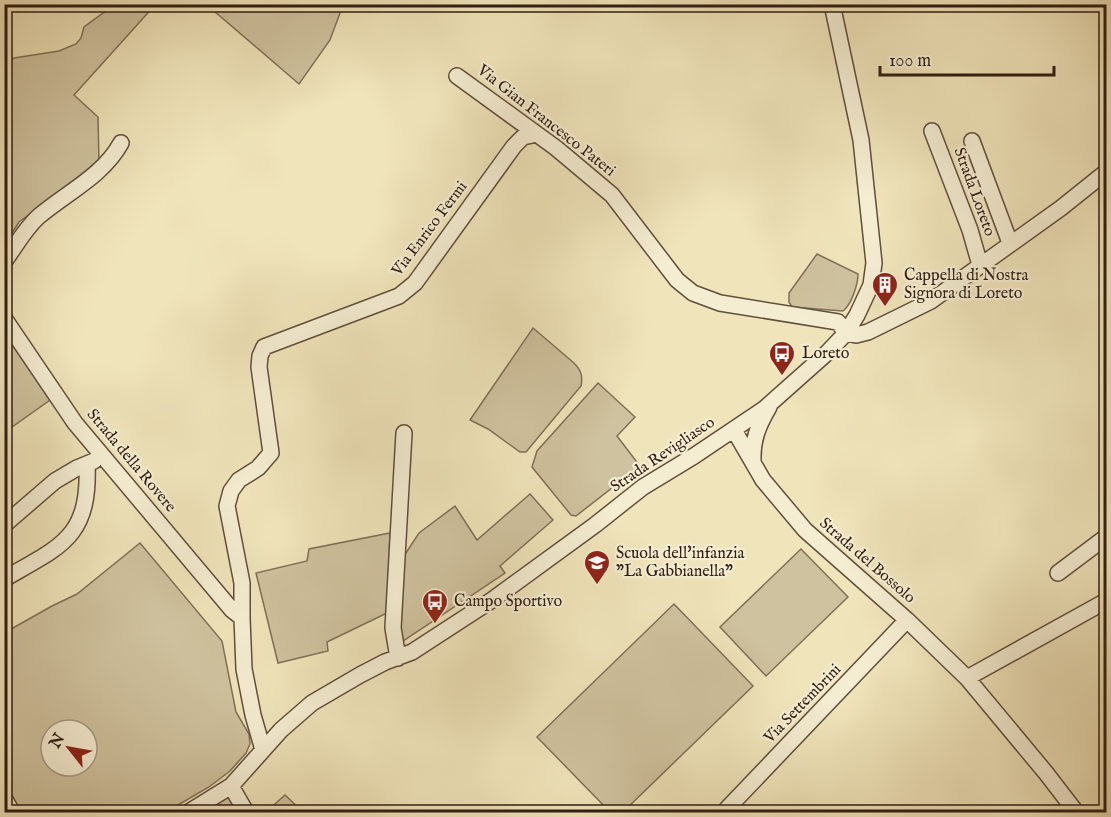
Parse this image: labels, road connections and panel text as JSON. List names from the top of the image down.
{
  "streets": {
    "street": [
      "Via Gian Francesco Pateri",
      "Strada Loreto",
      "Via Enrico Fermi",
      "Strada Revigliasco",
      "Strada della Rovere",
      "Strada del Bossolo",
      "Via Settembrini"
    ]
  },
  "crossings": [
    ["Via Gian Francesco Pateri", "Strada Loreto"],
    ["Via Gian Francesco Pateri", "Via Enrico Fermi"],
    ["Via Gian Francesco Pateri", "Strada Revigliasco"],
    ["Strada Loreto", "Strada Revigliasco"],
    ["Via Enrico Fermi", "Strada della Rovere"],
    ["Strada Revigliasco", "Strada del Bossolo"],
    ["Strada del Bossolo", "Via Settembrini"]
  ],
  "places": {
    "building": ["Cappella di Nostra Signora di Loreto"],
    "bus stop": ["Loreto", "Campo Sportivo"],
    "school or university": ["Scuola dell'infanzia \"La Gabbianella\""]
  },
  "scale_bar": "100 m",
  "north": "top left"
}
